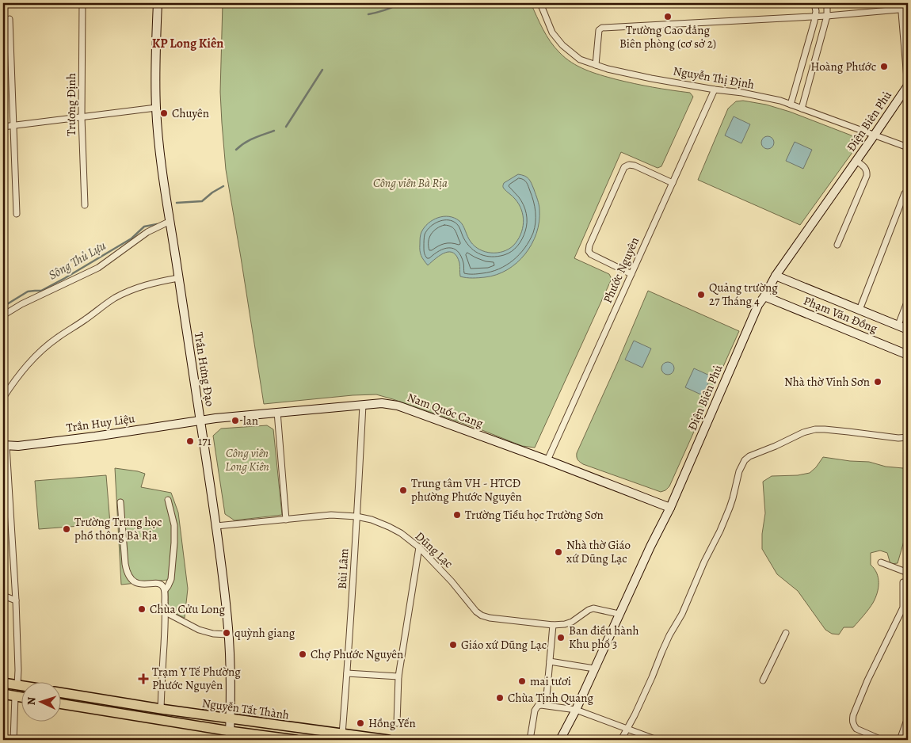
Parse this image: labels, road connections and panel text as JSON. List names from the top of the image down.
{
  "streets": {
    "main road": ["Nguyễn Tất Thành"],
    "street": [
      "Nguyễn Thị Định",
      "Trương Định",
      "Điện Biên Phủ",
      "Phước Nguyên",
      "Phạm Văn Đồng",
      "Trần Hưng Đạo",
      "Nam Quốc Cang",
      "Trần Huy Liệu",
      "Dũng Lạc",
      "Bùi Lâm"
    ]
  },
  "crossings": [
    ["Nguyễn Thị Định", "Điện Biên Phủ"],
    ["Nguyễn Thị Định", "Phước Nguyên"],
    ["Điện Biên Phủ", "Phạm Văn Đồng"],
    ["Điện Biên Phủ", "Nam Quốc Cang"],
    ["Điện Biên Phủ", "Dũng Lạc"],
    ["Phước Nguyên", "Nam Quốc Cang"],
    ["Trần Hưng Đạo", "Nam Quốc Cang"],
    ["Trần Hưng Đạo", "Trần Huy Liệu"],
    ["Trần Hưng Đạo", "Dũng Lạc"],
    ["Trần Hưng Đạo", "Nguyễn Tất Thành"],
    ["Nam Quốc Cang", "Trần Huy Liệu"],
    ["Nam Quốc Cang", "Bùi Lâm"],
    ["Dũng Lạc", "Bùi Lâm"],
    ["Bùi Lâm", "Nguyễn Tất Thành"]
  ],
  "districts": ["KP Long Kiên"],
  "water": ["Sông Thủ Lựu"],
  "parks": ["Công viên Bà Rịa", "Công viên Long Kiên"],
  "places": {
    "other": [
      "Trường Cao đẳng Biên phòng (cơ sở 2)",
      "Hoàng Phước",
      "Chuyên",
      "Quảng trường 27 Tháng 4",
      "Nhà thờ Vinh Sơn",
      "lan",
      "171",
      "Trung tâm VH - HTCĐ phường Phước Nguyên",
      "Trường Tiểu học Trường Sơn",
      "Trường Trung học phổ thông Bà Rịa",
      "Nhà thờ Giáo xứ Dũng Lạc",
      "Chùa Cửu Long",
      "quỳnh giang",
      "Ban điều hành Khu phố 3",
      "Giáo xứ Dũng Lạc",
      "Chợ Phước Nguyên",
      "mai tươi",
      "Chùa Tịnh Quang",
      "Hồng Yến"
    ],
    "health": ["Trạm Y Tế Phường Phước Nguyên"]
  },
  "north": "left"
}
